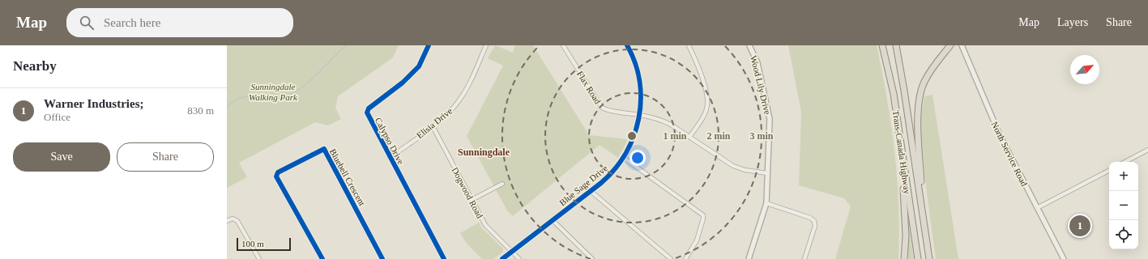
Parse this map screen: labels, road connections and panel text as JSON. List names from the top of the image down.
{
  "streets": {
    "highway": ["Trans-Canada Highway"],
    "street": [
      "Wood Lily Drive",
      "Flax Road",
      "Elisia Drive",
      "Calypso Drive",
      "North Service Road",
      "Bluebell Crescent",
      "Blue Sage Drive",
      "Dogwood Road"
    ]
  },
  "crossings": [
    ["Wood Lily Drive", "Flax Road"],
    ["Flax Road", "Blue Sage Drive"],
    ["Elisia Drive", "Calypso Drive"],
    ["Elisia Drive", "Dogwood Road"],
    ["Blue Sage Drive", "Dogwood Road"]
  ],
  "districts": ["Sunningdale"],
  "parks": ["Sunningdale Walking Park"],
  "scale_bar": "100 m",
  "north": "top right",
  "page": {
    "header": "Map",
    "search": "Search here",
    "nav": ["Map", "Layers", "Share"],
    "heading": "Nearby",
    "list": [
      {
        "mark": "1",
        "name": "Warner Industries;",
        "note": "Office",
        "value": "830 m"
      }
    ],
    "buttons": ["Save", "Share"],
    "map_buttons": ["+", "−"],
    "pins": "1",
    "scale": "100 m"
  },
  "rings": ["1 min", "2 min", "3 min"]
}
